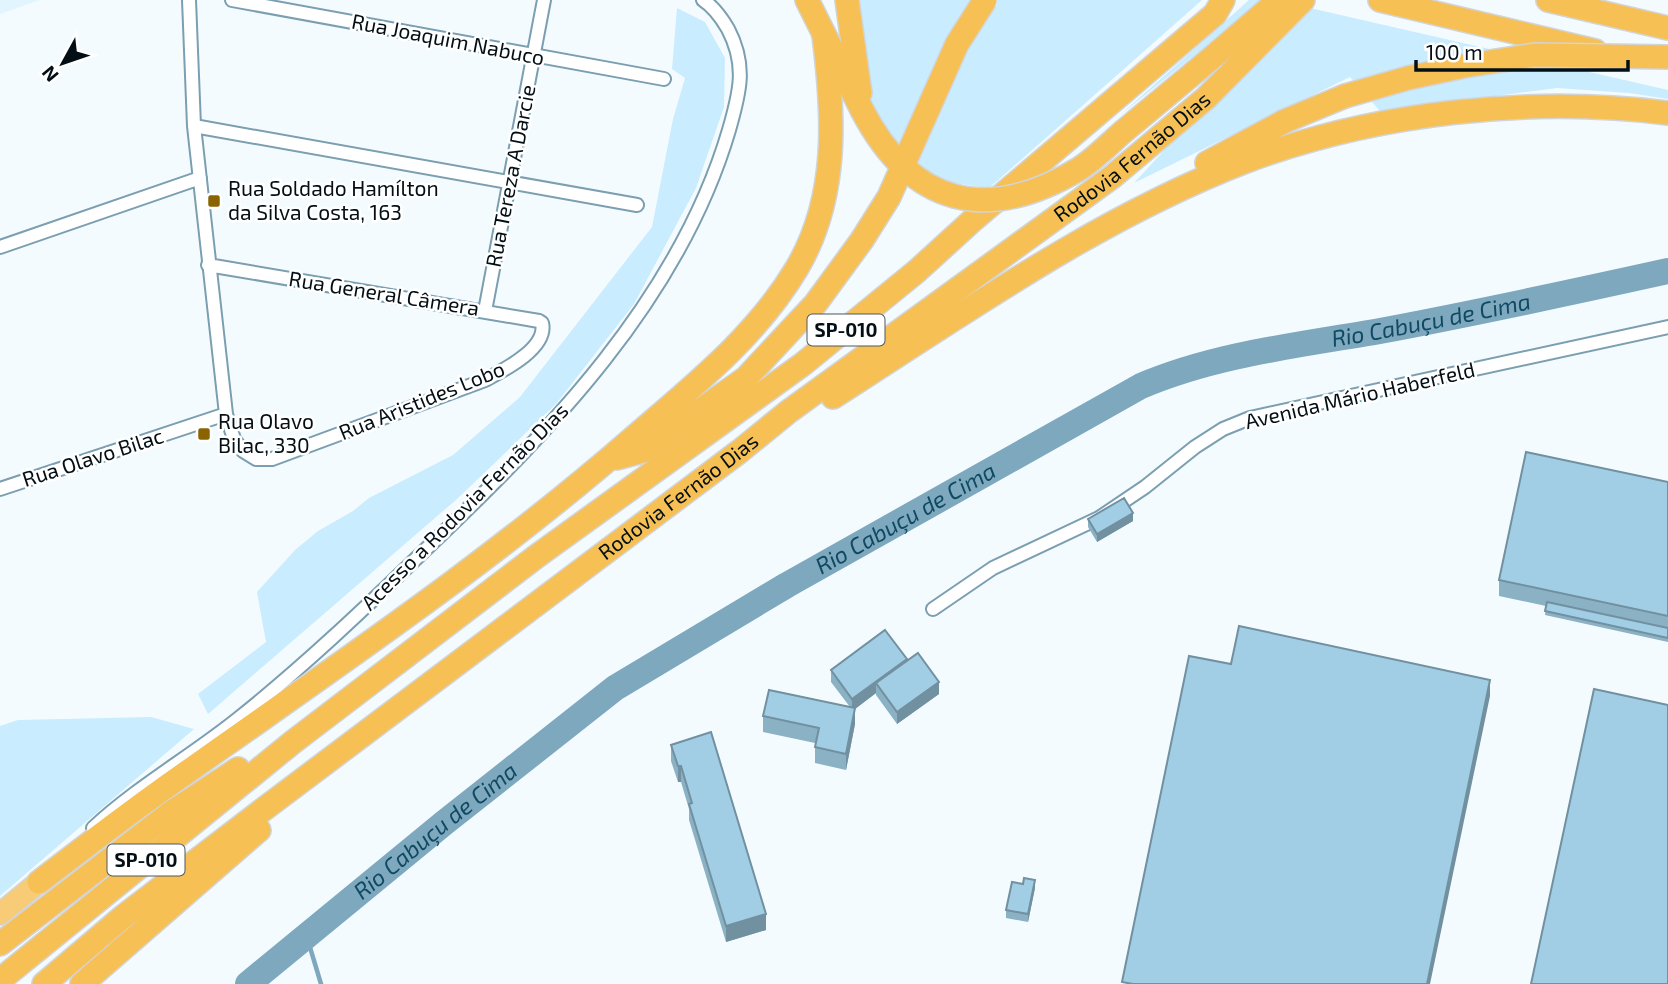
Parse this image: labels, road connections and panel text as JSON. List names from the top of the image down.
{
  "streets": {
    "highway": ["Rodovia Fernão Dias", "SP-010"],
    "street": [
      "Rua Joaquim Nabuco",
      "Rua Tereza A Darcie",
      "Rua General Câmera",
      "Avenida Mário Haberfeld",
      "Rua Aristides Lobo",
      "Rua Olavo Bilac",
      "Acesso a Rodovia Fernão Dias"
    ]
  },
  "crossings": [
    ["Rua Joaquim Nabuco", "Rua Tereza A Darcie"],
    ["Rua Tereza A Darcie", "Rua General Câmera"],
    ["Rua General Câmera", "Rua Aristides Lobo"],
    ["Rua Aristides Lobo", "Rua Olavo Bilac"]
  ],
  "water": ["Rio Cabuçu de Cima"],
  "places": {
    "transit": ["Rua Soldado Hamílton da Silva Costa, 163", "Rua Olavo Bilac, 330"]
  },
  "scale_bar": "100 m",
  "north": "bottom left"
}
